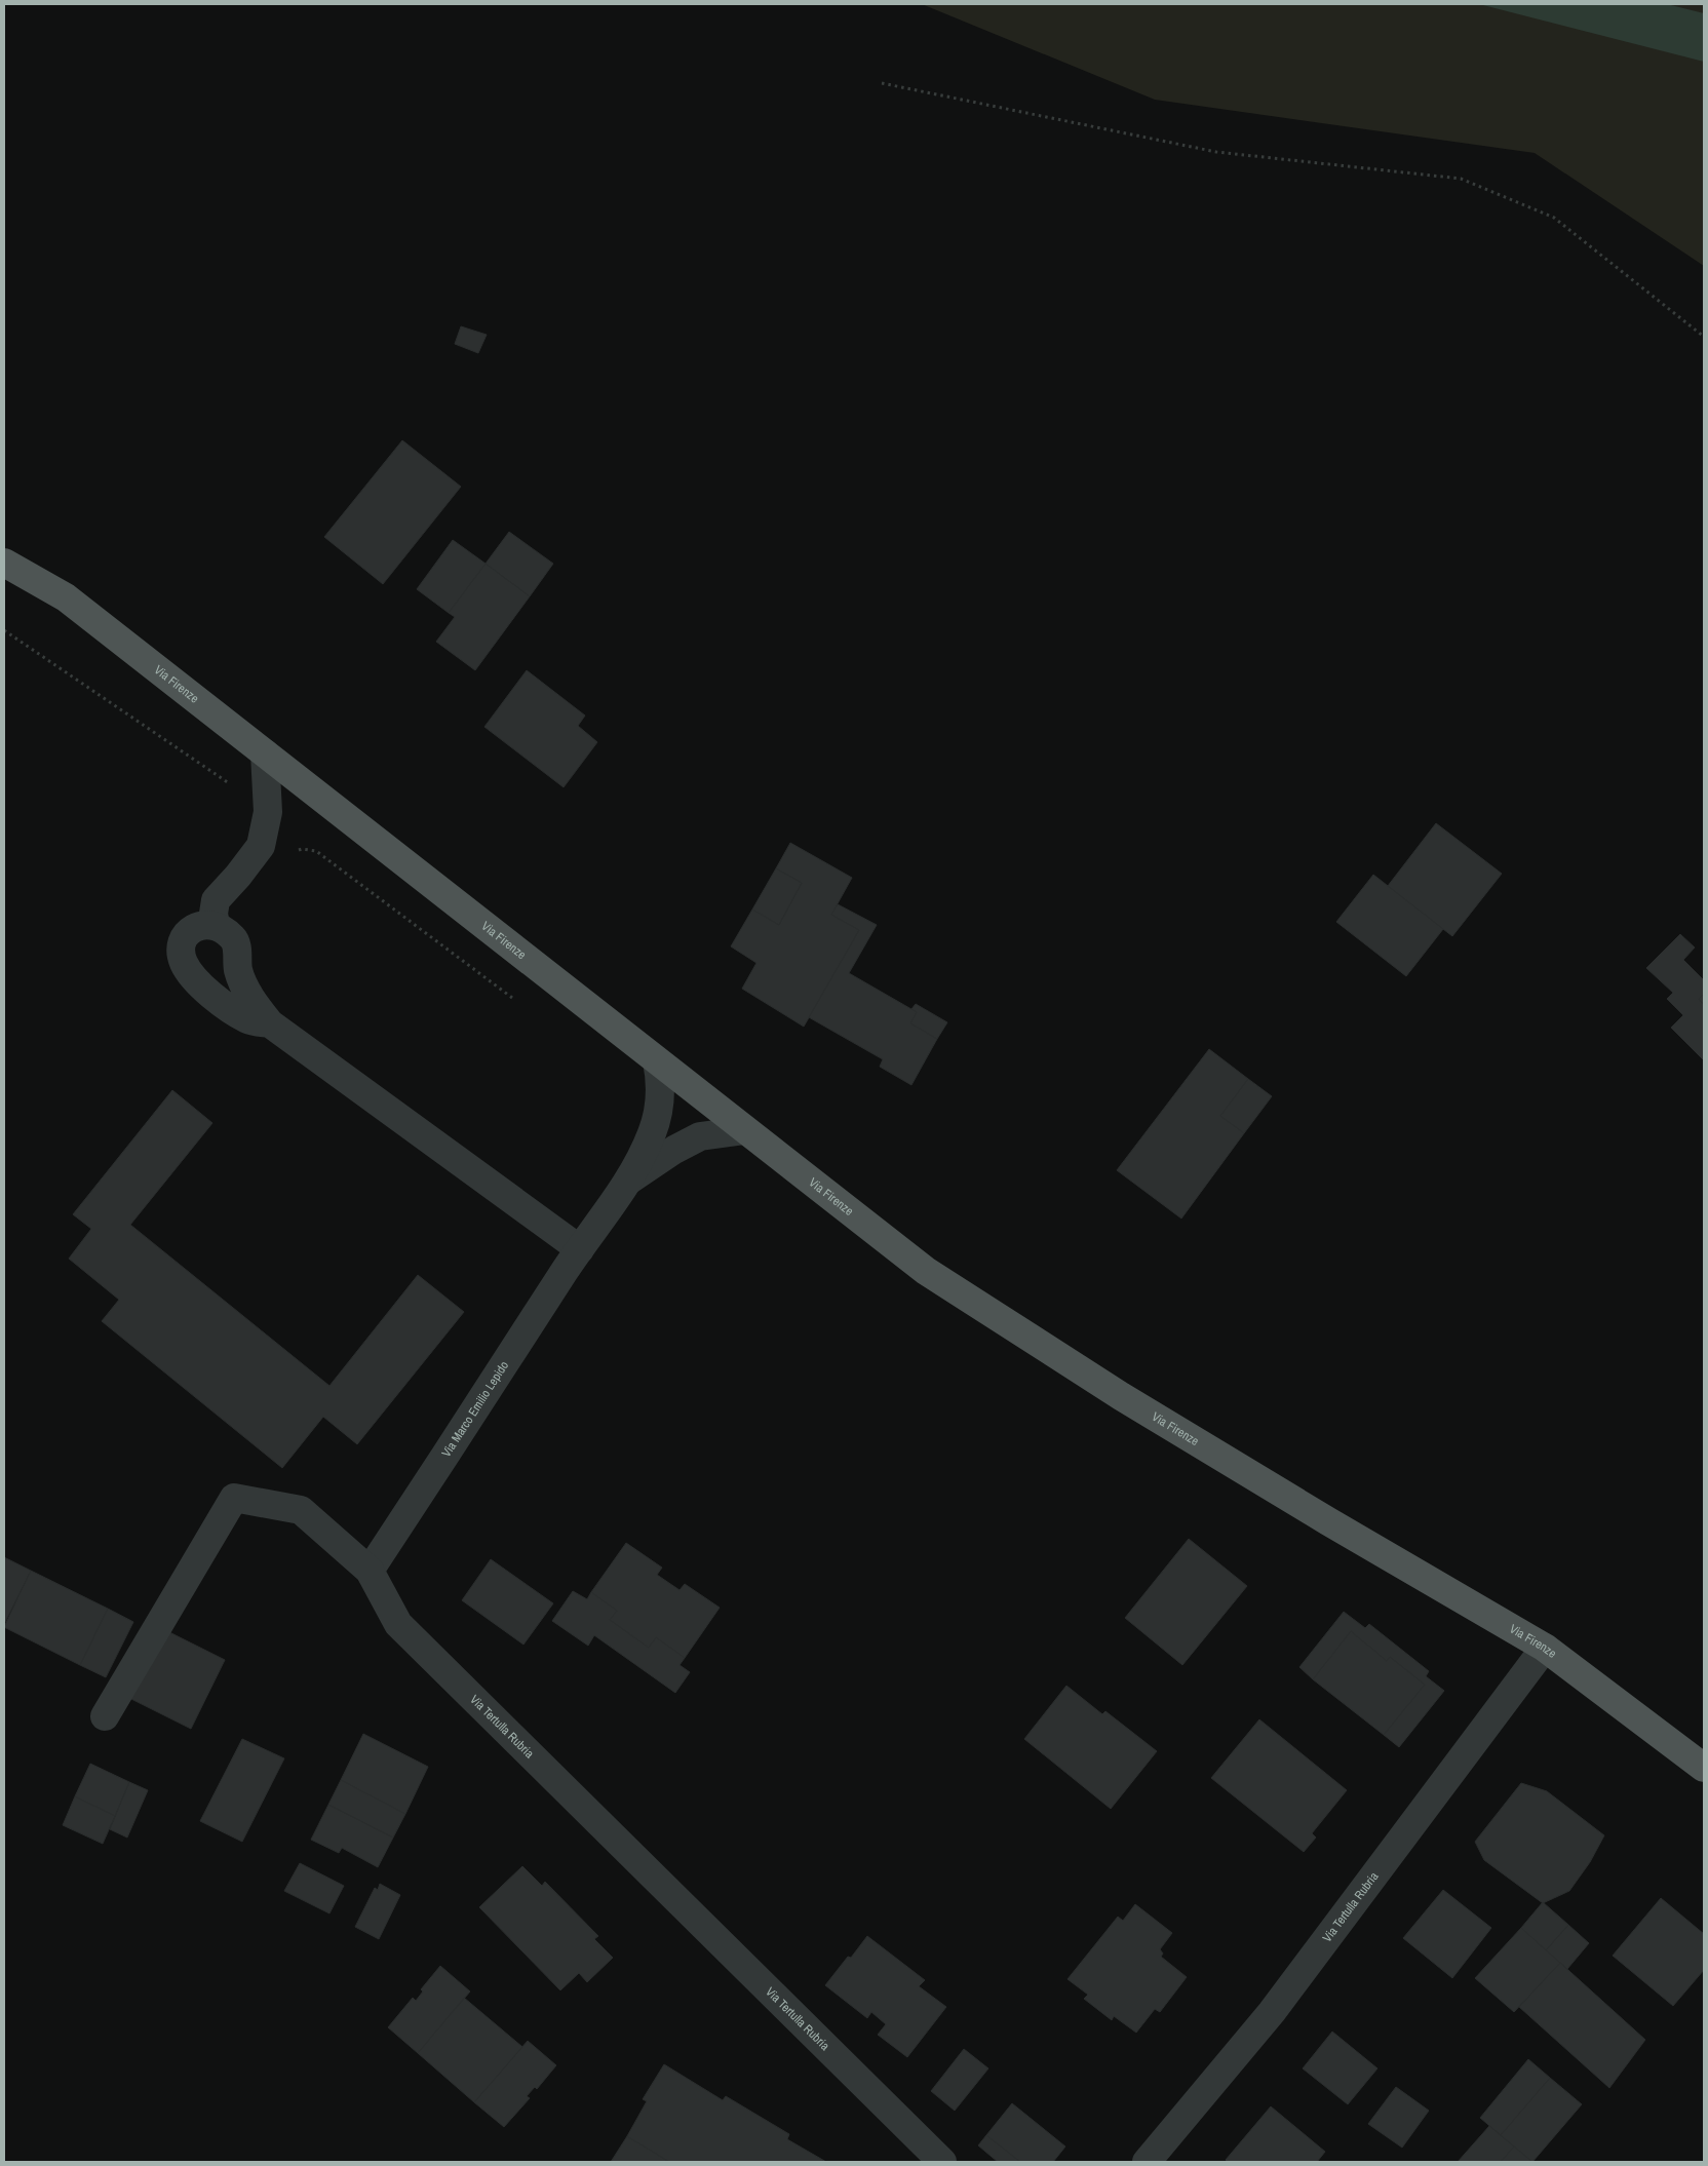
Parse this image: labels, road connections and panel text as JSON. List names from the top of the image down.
{
  "streets": {
    "main road": ["Via Firenze"],
    "street": ["Via Marco Emilio Lepido", "Via Tertulla Rubria"]
  },
  "crossings": [
    ["Via Firenze", "Via Marco Emilio Lepido"],
    ["Via Firenze", "Via Tertulla Rubria"],
    ["Via Marco Emilio Lepido", "Via Tertulla Rubria"]
  ]
}
